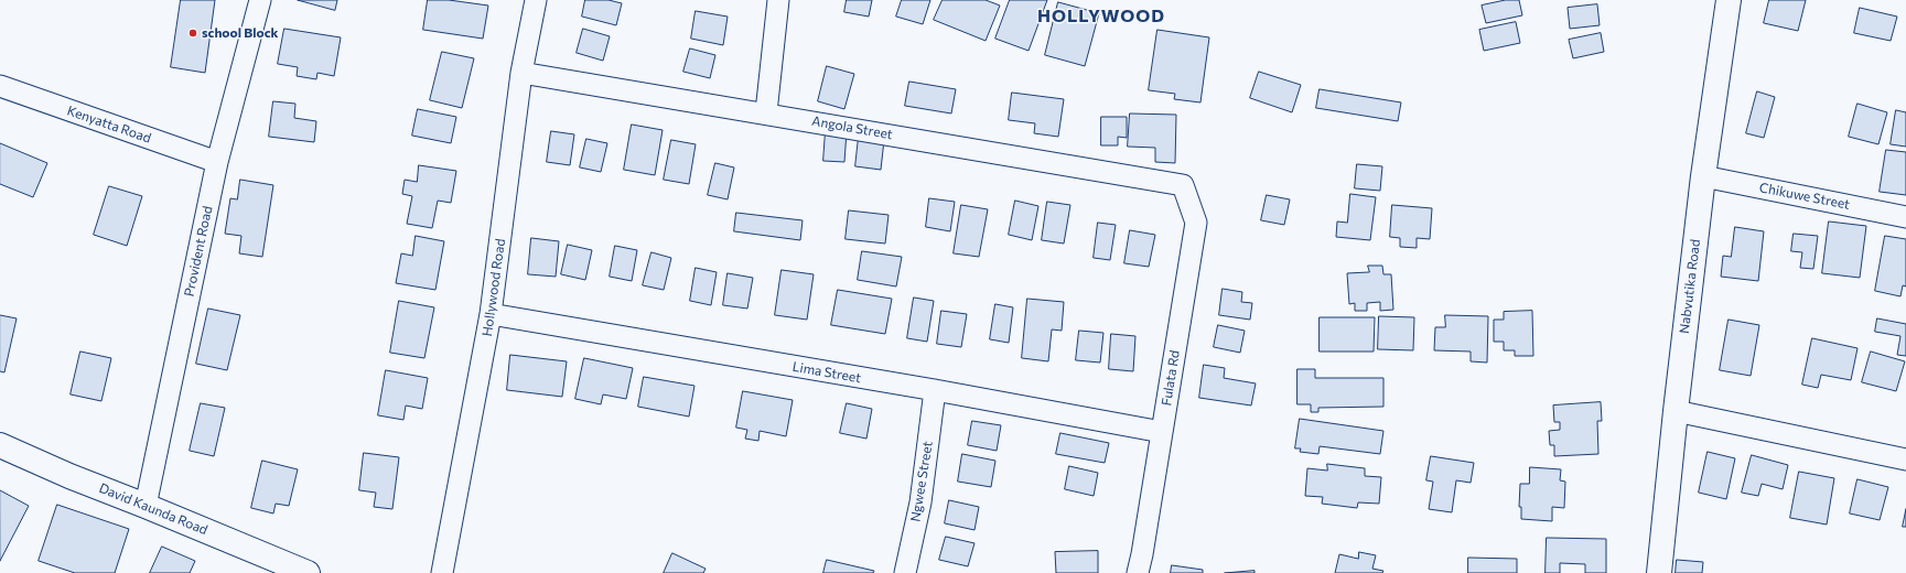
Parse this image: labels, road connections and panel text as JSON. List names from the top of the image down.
{
  "streets": {
    "street": [
      "Kenyatta Road",
      "Angola Street",
      "Chikuwe Street",
      "Provident Road",
      "Nabvutika Road",
      "Hollywood Road",
      "Lima Street",
      "Fulata Rd",
      "Ngwee Street",
      "David Kaunda Road"
    ]
  },
  "crossings": [
    ["Kenyatta Road", "Provident Road"],
    ["Angola Street", "Hollywood Road"],
    ["Angola Street", "Fulata Rd"],
    ["Chikuwe Street", "Nabvutika Road"],
    ["Provident Road", "David Kaunda Road"],
    ["Hollywood Road", "Lima Street"],
    ["Lima Street", "Fulata Rd"],
    ["Lima Street", "Ngwee Street"]
  ],
  "districts": ["HOLLYWOOD"],
  "places": ["school Block"]
}
